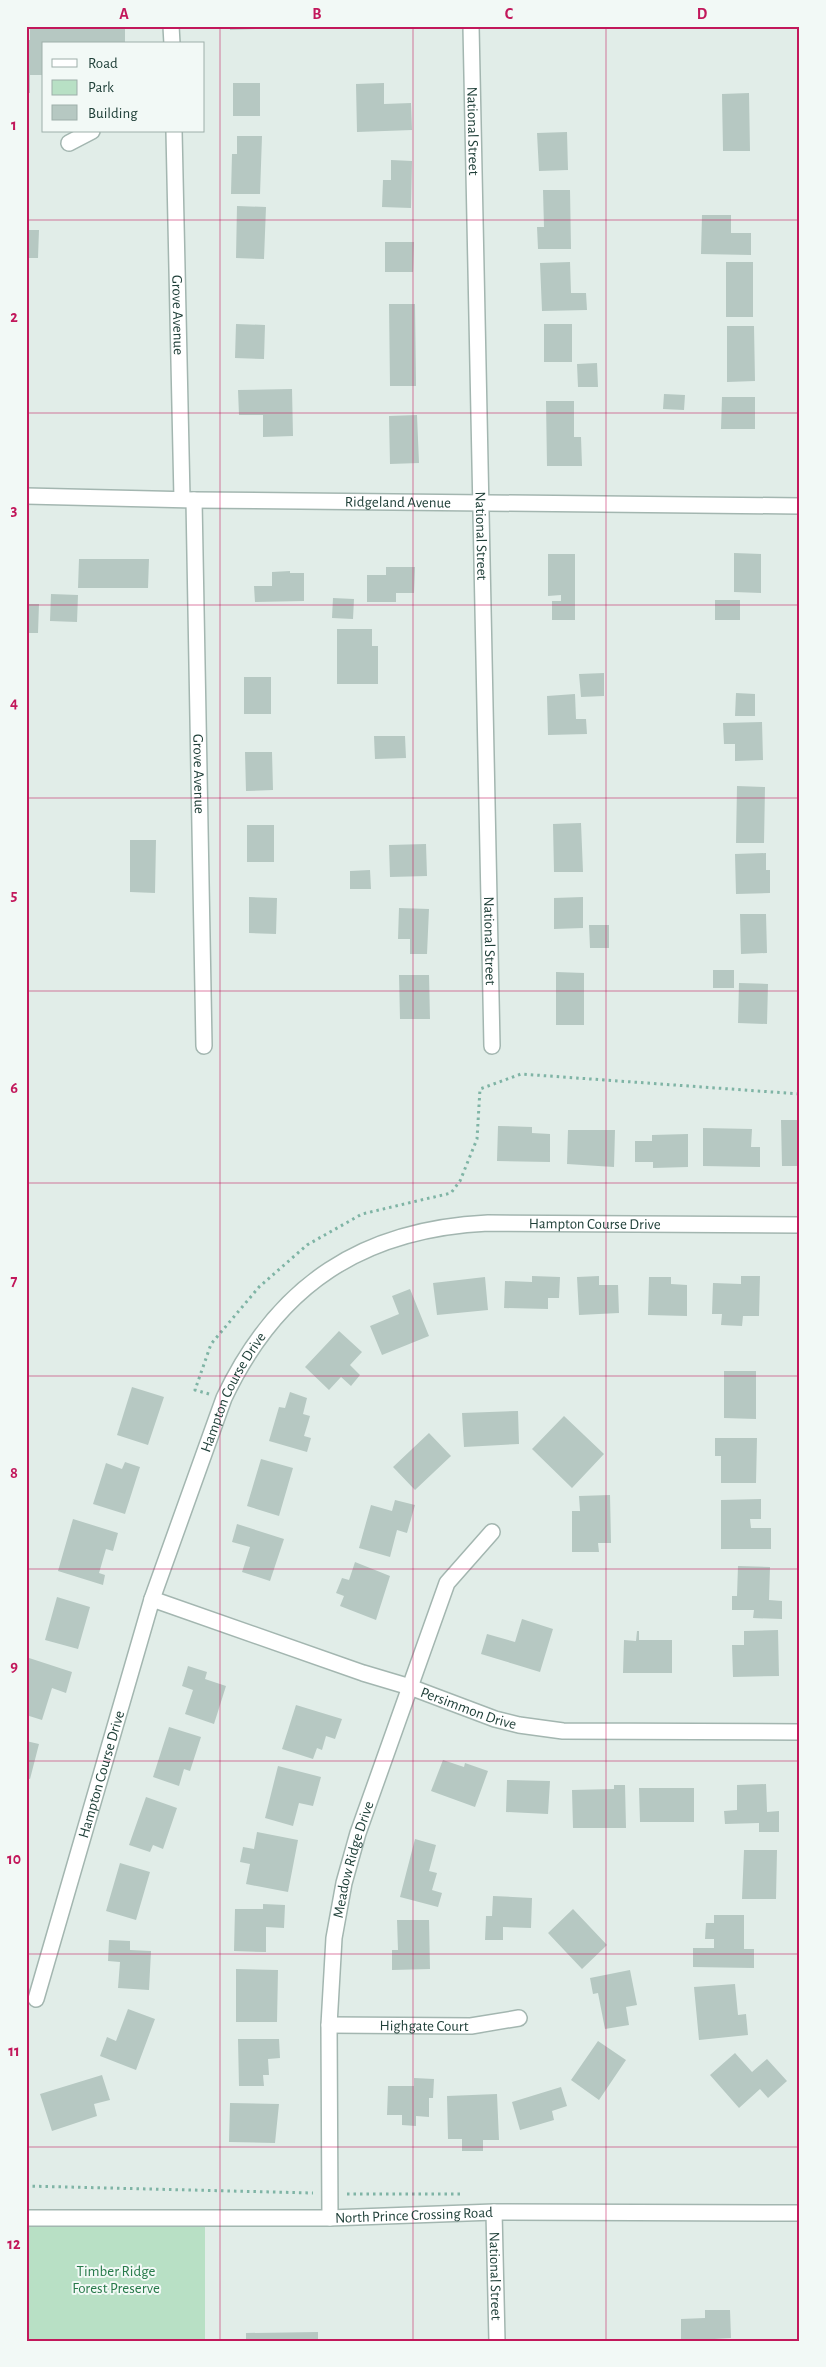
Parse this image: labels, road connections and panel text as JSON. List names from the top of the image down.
{
  "streets": {
    "street": [
      "National Street",
      "Grove Avenue",
      "Ridgeland Avenue",
      "Hampton Course Drive",
      "Persimmon Drive",
      "Meadow Ridge Drive",
      "Highgate Court",
      "North Prince Crossing Road"
    ]
  },
  "crossings": [
    ["National Street", "Ridgeland Avenue"],
    ["National Street", "North Prince Crossing Road"],
    ["Grove Avenue", "Ridgeland Avenue"],
    ["Hampton Course Drive", "Persimmon Drive"],
    ["Persimmon Drive", "Meadow Ridge Drive"],
    ["Meadow Ridge Drive", "Highgate Court"],
    ["Meadow Ridge Drive", "North Prince Crossing Road"]
  ],
  "parks": ["Timber Ridge Forest Preserve"],
  "legend": ["Road", "Park", "Building"],
  "grid": {
    "columns": [
      "A",
      "B",
      "C",
      "D"
    ],
    "rows": [
      "1",
      "2",
      "3",
      "4",
      "5",
      "6",
      "7",
      "8",
      "9",
      "10",
      "11",
      "12"
    ]
  }
}
